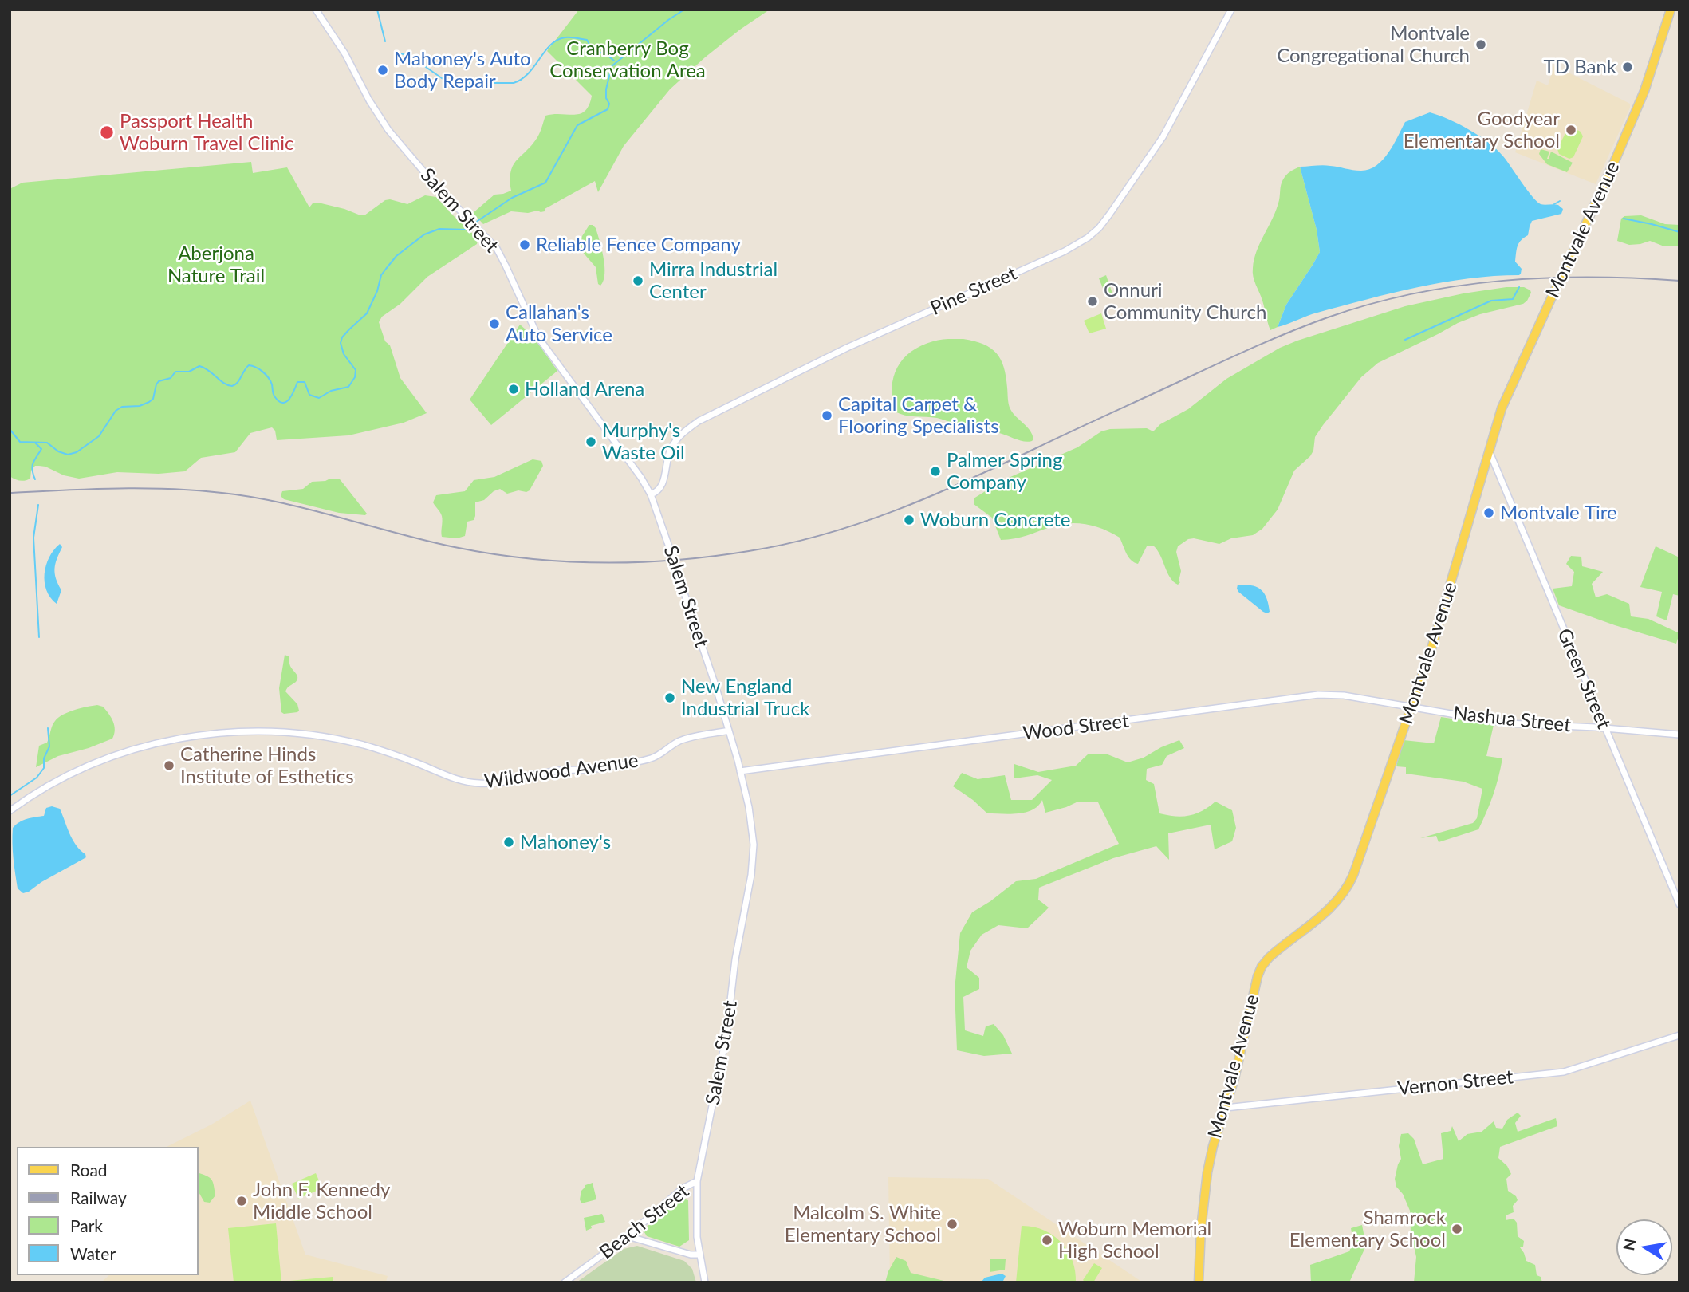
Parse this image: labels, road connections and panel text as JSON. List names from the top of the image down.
{
  "streets": {
    "main road": ["Montvale Avenue"],
    "street": [
      "Salem Street",
      "Pine Street",
      "Green Street",
      "Nashua Street",
      "Wood Street",
      "Wildwood Avenue",
      "Vernon Street",
      "Beach Street"
    ]
  },
  "crossings": [
    ["Salem Street", "Pine Street"],
    ["Salem Street", "Wood Street"],
    ["Salem Street", "Wildwood Avenue"],
    ["Salem Street", "Beach Street"],
    ["Montvale Avenue", "Green Street"],
    ["Montvale Avenue", "Nashua Street"],
    ["Montvale Avenue", "Wood Street"],
    ["Montvale Avenue", "Vernon Street"],
    ["Green Street", "Nashua Street"],
    ["Nashua Street", "Wood Street"]
  ],
  "parks": ["Cranberry Bog Conservation Area", "Aberjona Nature Trail"],
  "places": [
    "Montvale Congregational Church",
    "TD Bank",
    "Mahoney's Auto Body Repair",
    "Goodyear Elementary School",
    "Passport Health Woburn Travel Clinic",
    "Reliable Fence Company",
    "Mirra Industrial Center",
    "Onnuri Community Church",
    "Callahan's Auto Service",
    "Holland Arena",
    "Capital Carpet & Flooring Specialists",
    "Murphy's Waste Oil",
    "Palmer Spring Company",
    "Montvale Tire",
    "Woburn Concrete",
    "New England Industrial Truck",
    "Catherine Hinds Institute of Esthetics",
    "Mahoney's",
    "John F. Kennedy Middle School",
    "Malcolm S. White Elementary School",
    "Shamrock Elementary School",
    "Woburn Memorial High School"
  ],
  "legend": [
    "Road",
    "Railway",
    "Park",
    "Water"
  ],
  "north": "left"
}
